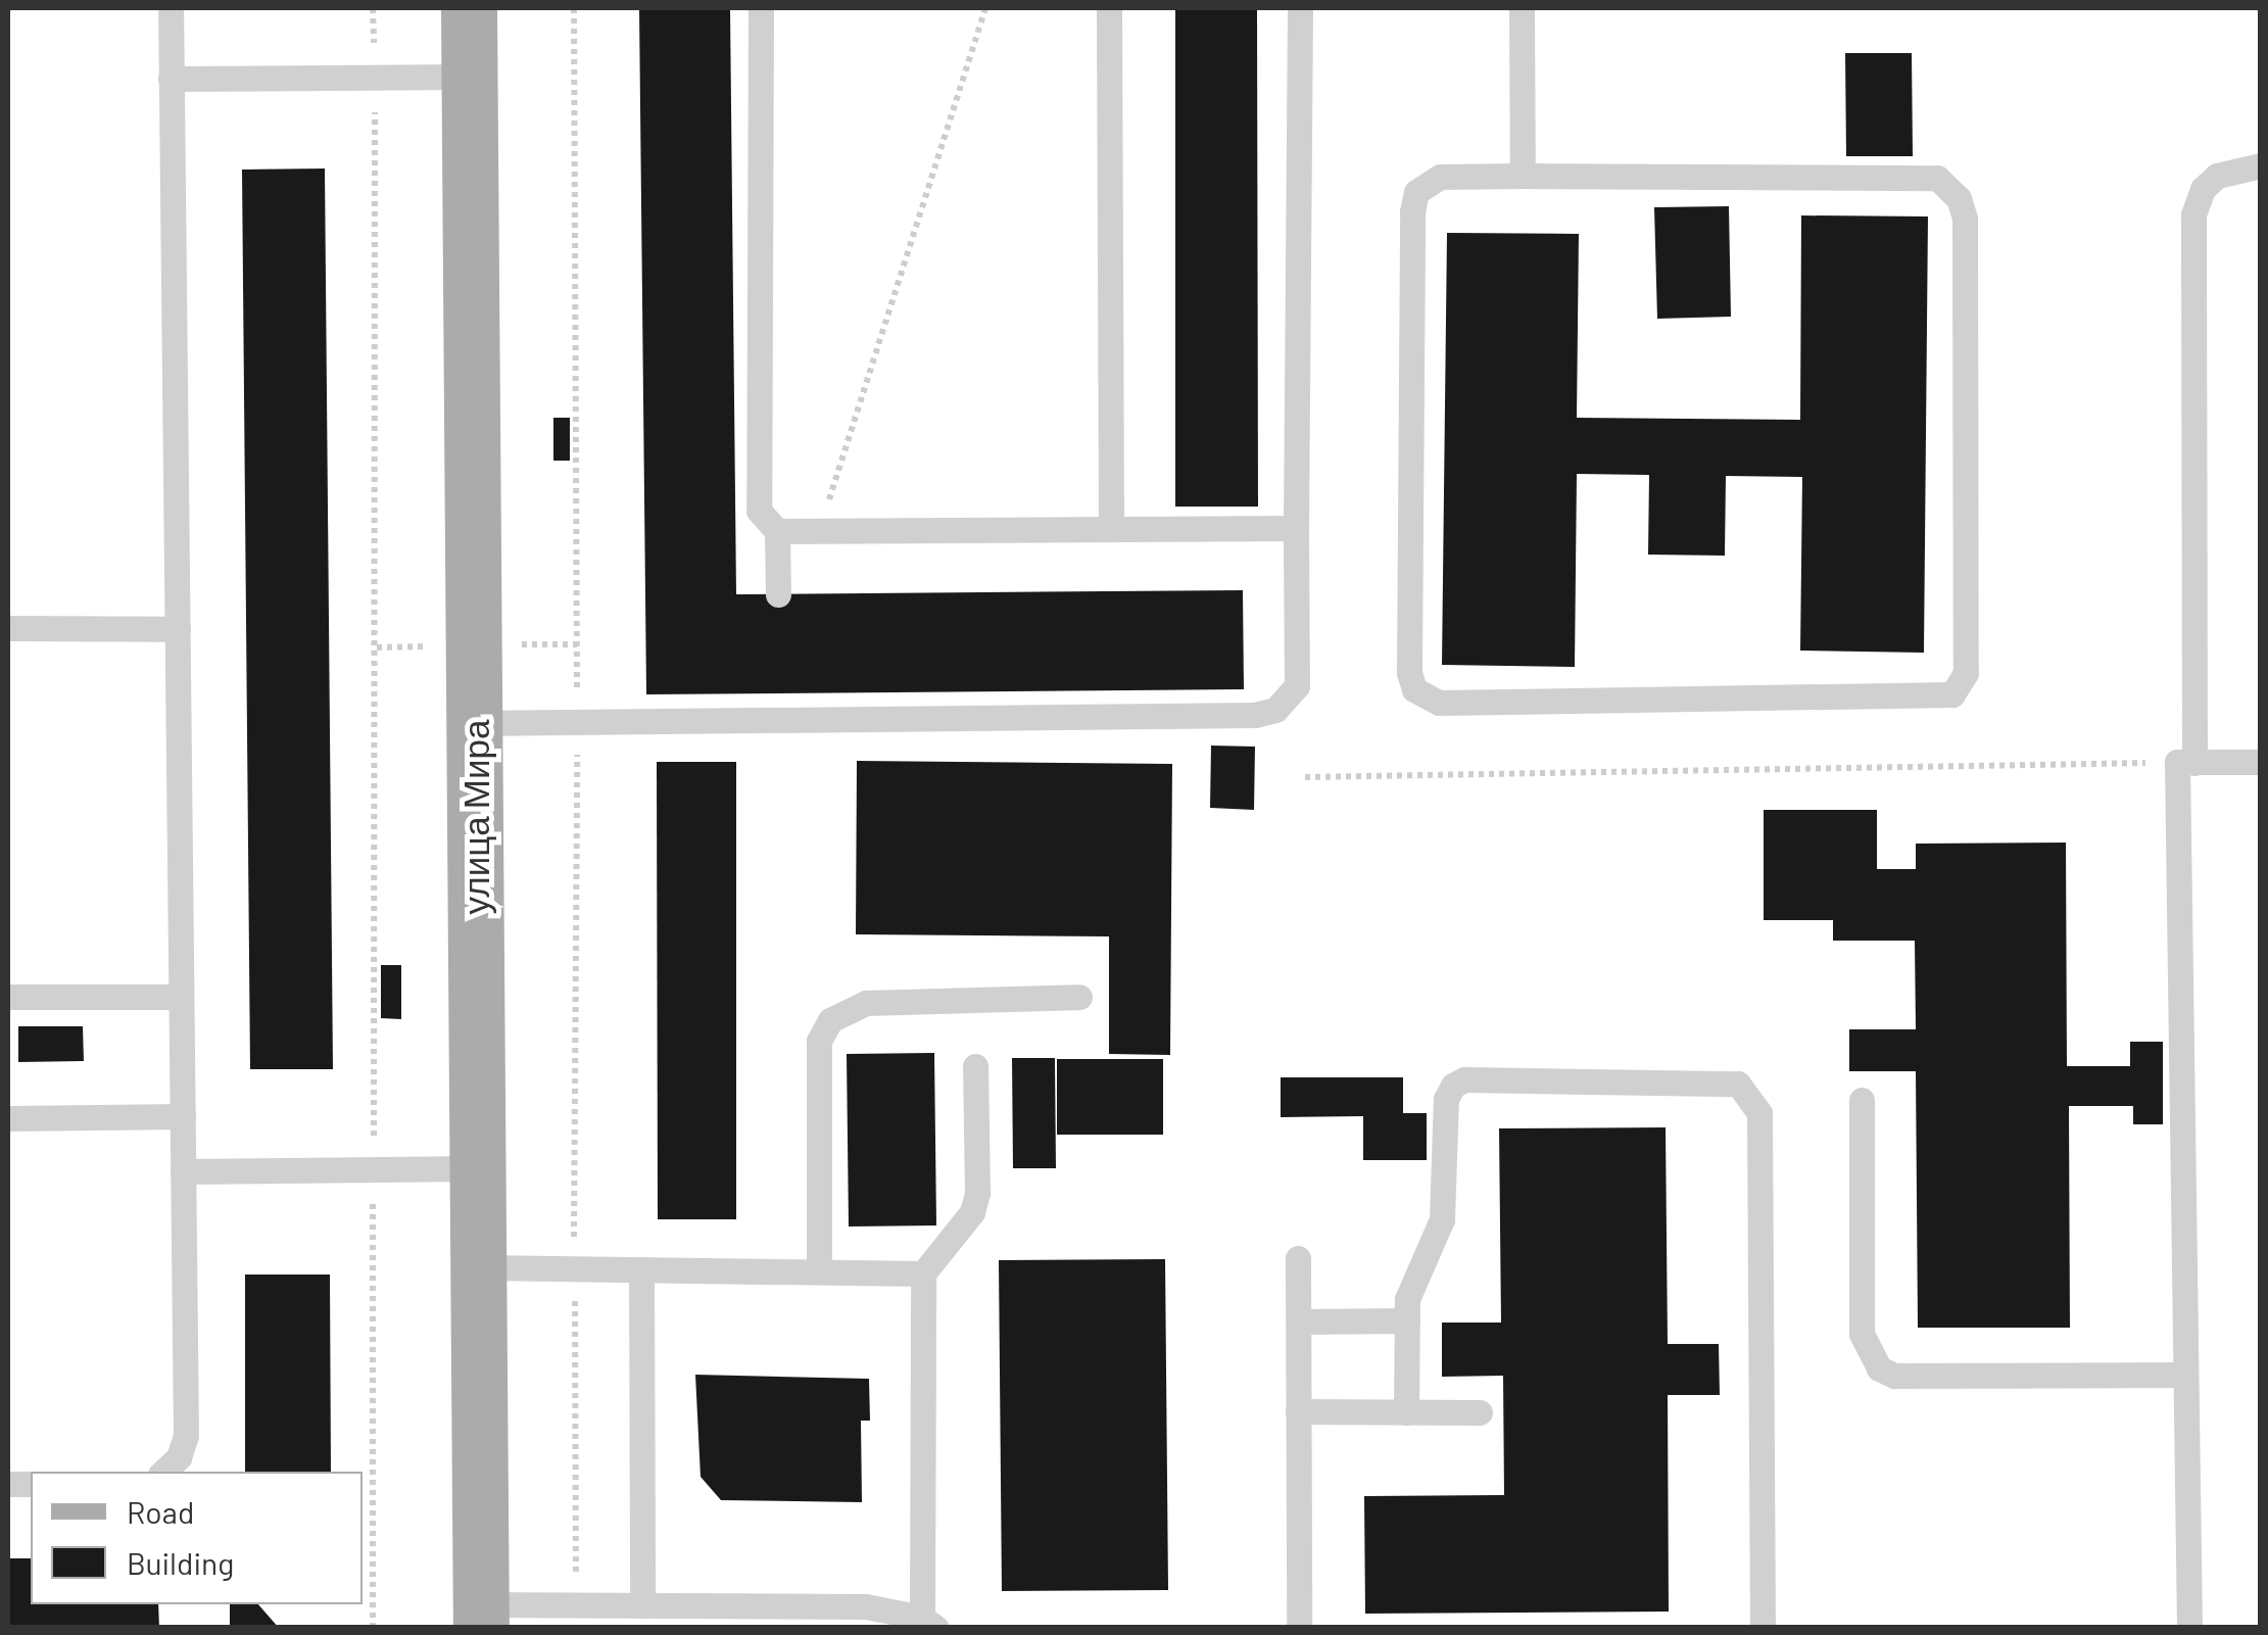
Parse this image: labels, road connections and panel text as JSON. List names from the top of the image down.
{
  "streets": {
    "main road": ["улица Мира"]
  },
  "legend": ["Road", "Building"]
}
